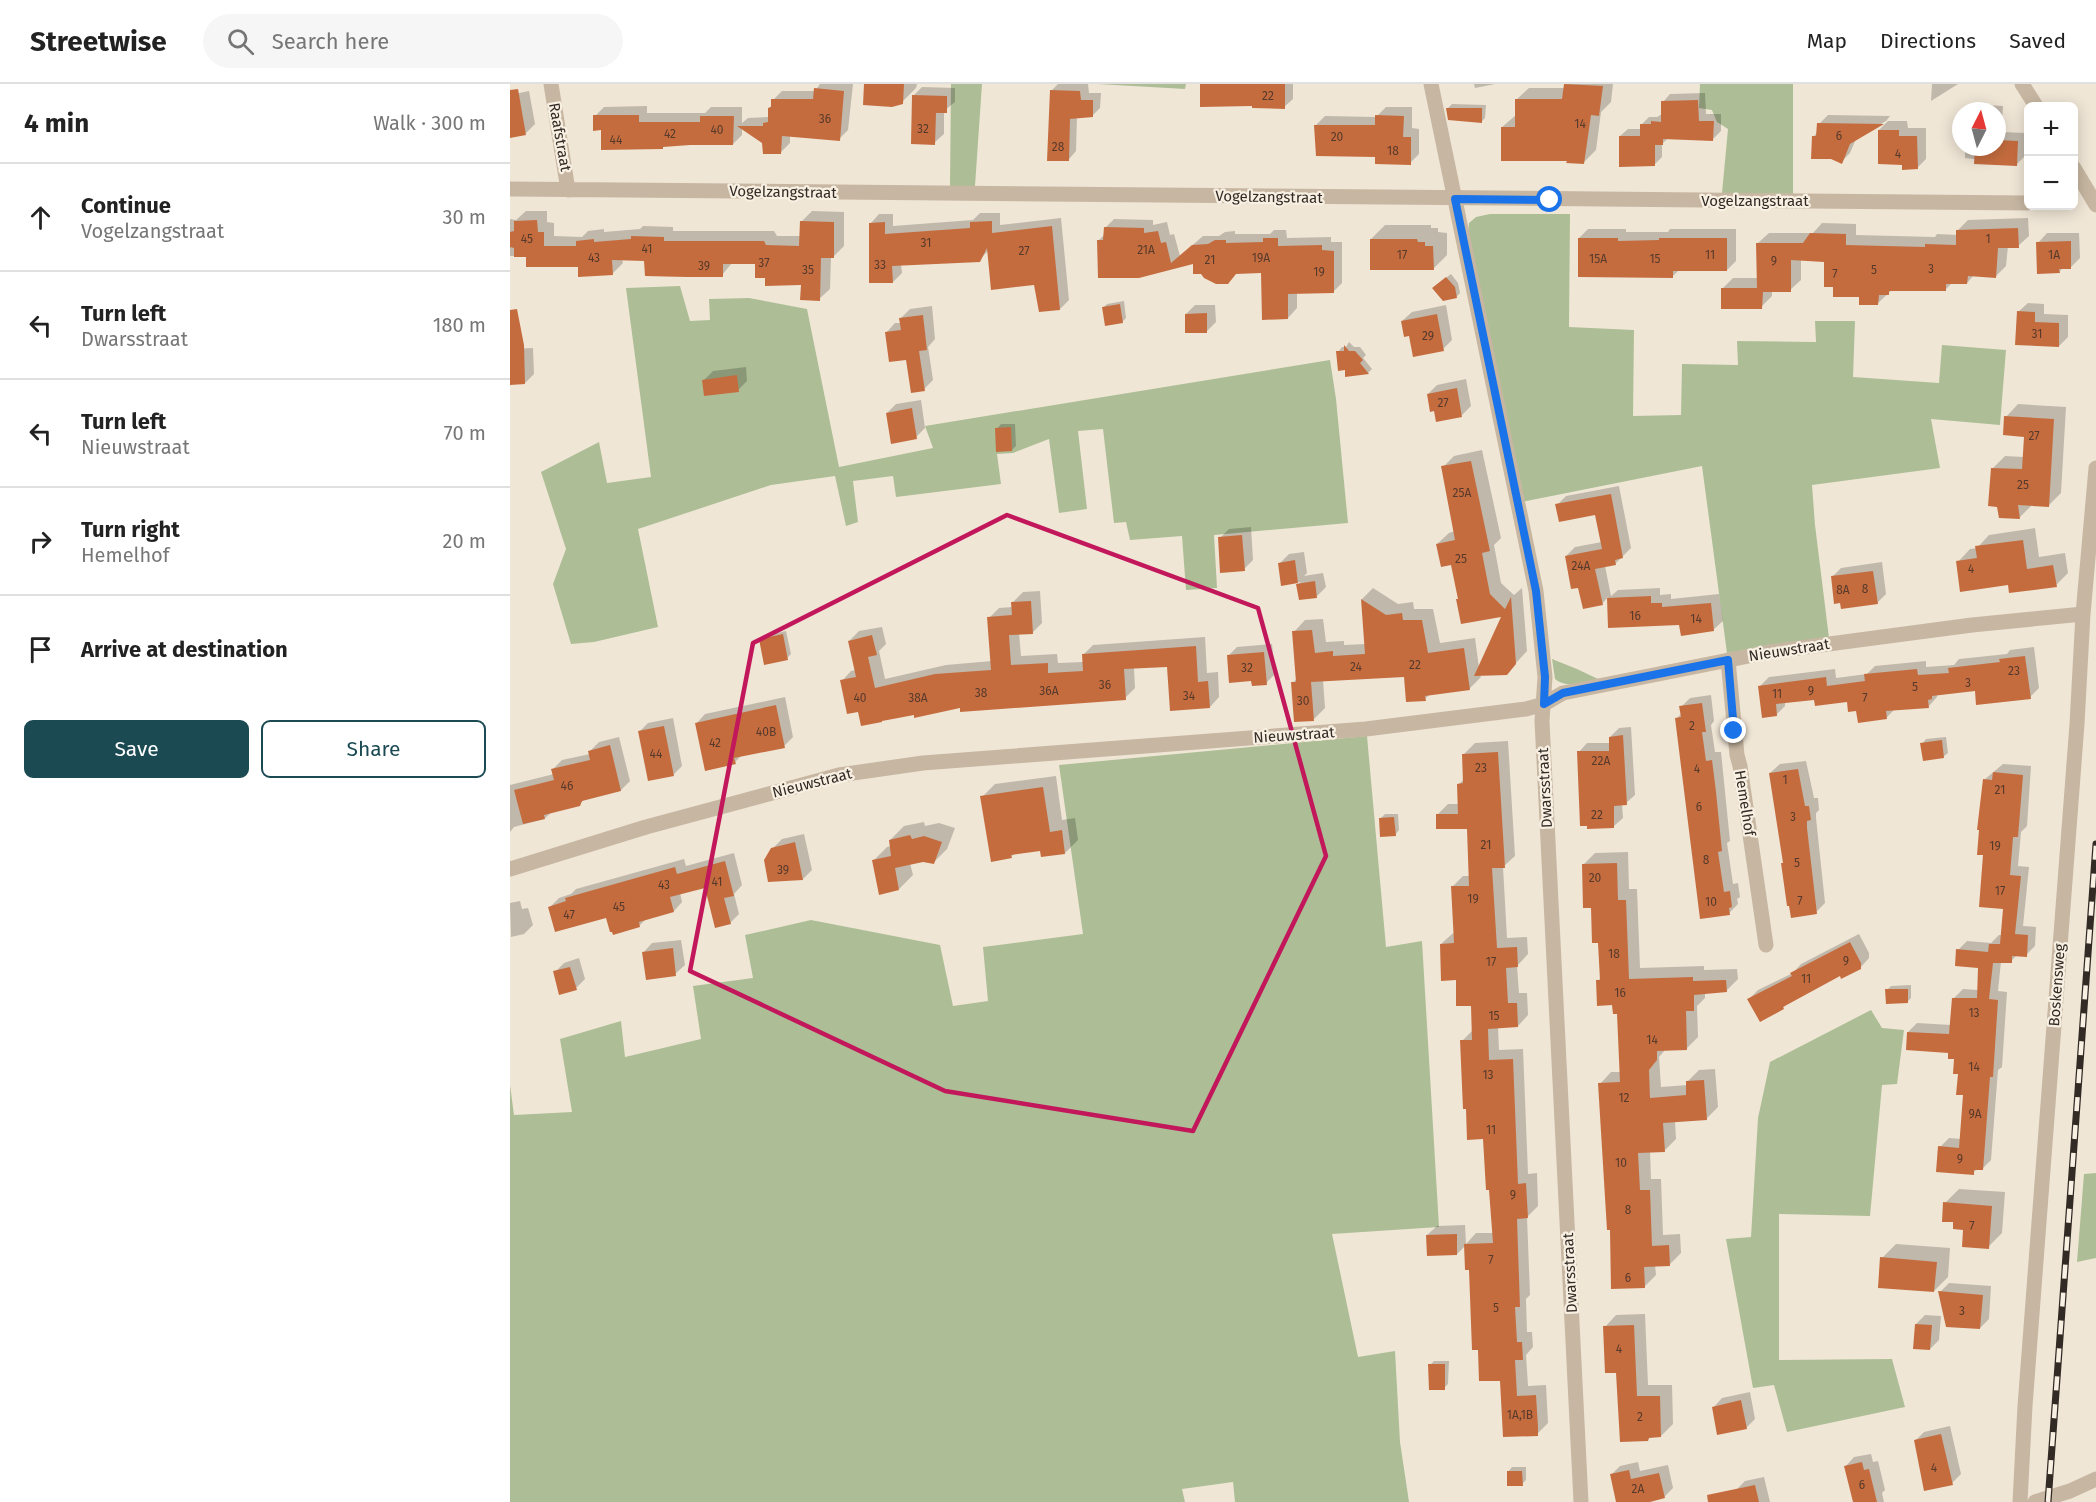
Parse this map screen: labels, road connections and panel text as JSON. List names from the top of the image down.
{
  "streets": {
    "street": [
      "Raafstraat",
      "Vogelzangstraat",
      "Nieuwstraat",
      "Dwarsstraat",
      "Hemelhof",
      "Boskensweg"
    ]
  },
  "crossings": [
    ["Raafstraat", "Vogelzangstraat"],
    ["Vogelzangstraat", "Dwarsstraat"],
    ["Nieuwstraat", "Dwarsstraat"],
    ["Nieuwstraat", "Hemelhof"],
    ["Nieuwstraat", "Boskensweg"]
  ],
  "house_numbers": [
    "22",
    "36",
    "14",
    "32",
    "40",
    "42",
    "6",
    "20",
    "44",
    "28",
    "18",
    "4",
    "45",
    "1",
    "31",
    "41",
    "21A",
    "27",
    "17",
    "11",
    "1A",
    "43",
    "19A",
    "15A",
    "15",
    "21",
    "9",
    "37",
    "33",
    "39",
    "3",
    "35",
    "5",
    "19",
    "7",
    "31",
    "29",
    "27",
    "27",
    "25",
    "25A",
    "25",
    "24A",
    "4",
    "8",
    "8A",
    "16",
    "14",
    "22",
    "24",
    "32",
    "23",
    "3",
    "36",
    "5",
    "36A",
    "9",
    "38",
    "11",
    "34",
    "40",
    "38A",
    "7",
    "30",
    "2",
    "40B",
    "42",
    "44",
    "22A",
    "23",
    "4",
    "1",
    "46",
    "21",
    "6",
    "22",
    "3",
    "21",
    "19",
    "8",
    "5",
    "39",
    "20",
    "41",
    "43",
    "17",
    "19",
    "7",
    "10",
    "45",
    "47",
    "18",
    "9",
    "17",
    "11",
    "16",
    "13",
    "15",
    "14",
    "14",
    "13",
    "12",
    "9A",
    "11",
    "9",
    "10",
    "9",
    "8",
    "7",
    "7",
    "6",
    "5",
    "3",
    "4",
    "1A,1B",
    "2",
    "4",
    "6",
    "2A"
  ],
  "north": "top",
  "page": {
    "header": "Streetwise",
    "search": "Search here",
    "nav": ["Map", "Directions", "Saved"],
    "heading": ["4 min", "Walk · 300 m"],
    "map_buttons": ["+", "−"],
    "list": [
      ["Continue", "Vogelzangstraat", "30 m"],
      ["Turn left", "Dwarsstraat", "180 m"],
      ["Turn left", "Nieuwstraat", "70 m"],
      ["Turn right", "Hemelhof", "20 m"],
      "Arrive at destination"
    ],
    "buttons": ["Save", "Share"]
  }
}
